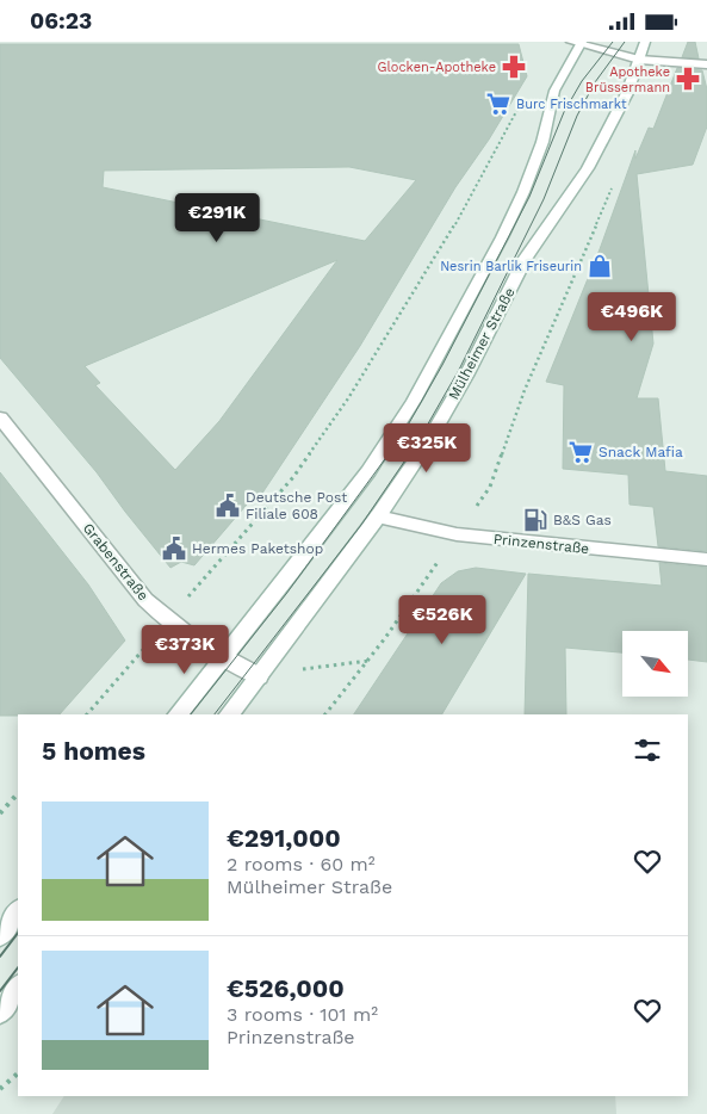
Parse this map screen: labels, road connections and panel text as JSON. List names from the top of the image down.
{
  "streets": {
    "main road": ["Mülheimer Straße", "Prinzenstraße", "Grabenstraße"]
  },
  "crossings": [
    ["Mülheimer Straße", "Prinzenstraße"],
    ["Mülheimer Straße", "Grabenstraße"]
  ],
  "places": {
    "pharmacy": ["Glocken-Apotheke", "Apotheke Brüssermann"],
    "supermarket": ["Burc Frischmarkt", "Snack Mafia"],
    "shop": ["Nesrin Barlik Friseurin"],
    "public building": ["Deutsche Post Filiale 608", "Hermes Paketshop"],
    "fuel station": ["B&S Gas"]
  },
  "north": "bottom right",
  "page": {
    "status": "06:23",
    "price": [
      "€291K",
      "€496K",
      "€325K",
      "€526K",
      "€373K"
    ],
    "heading": "5 homes",
    "list": [
      {
        "name": "€291,000",
        "note": "2 rooms · 60 m² · Mülheimer Straße"
      },
      {
        "name": "€526,000",
        "note": "3 rooms · 101 m² · Prinzenstraße"
      }
    ]
  }
}
